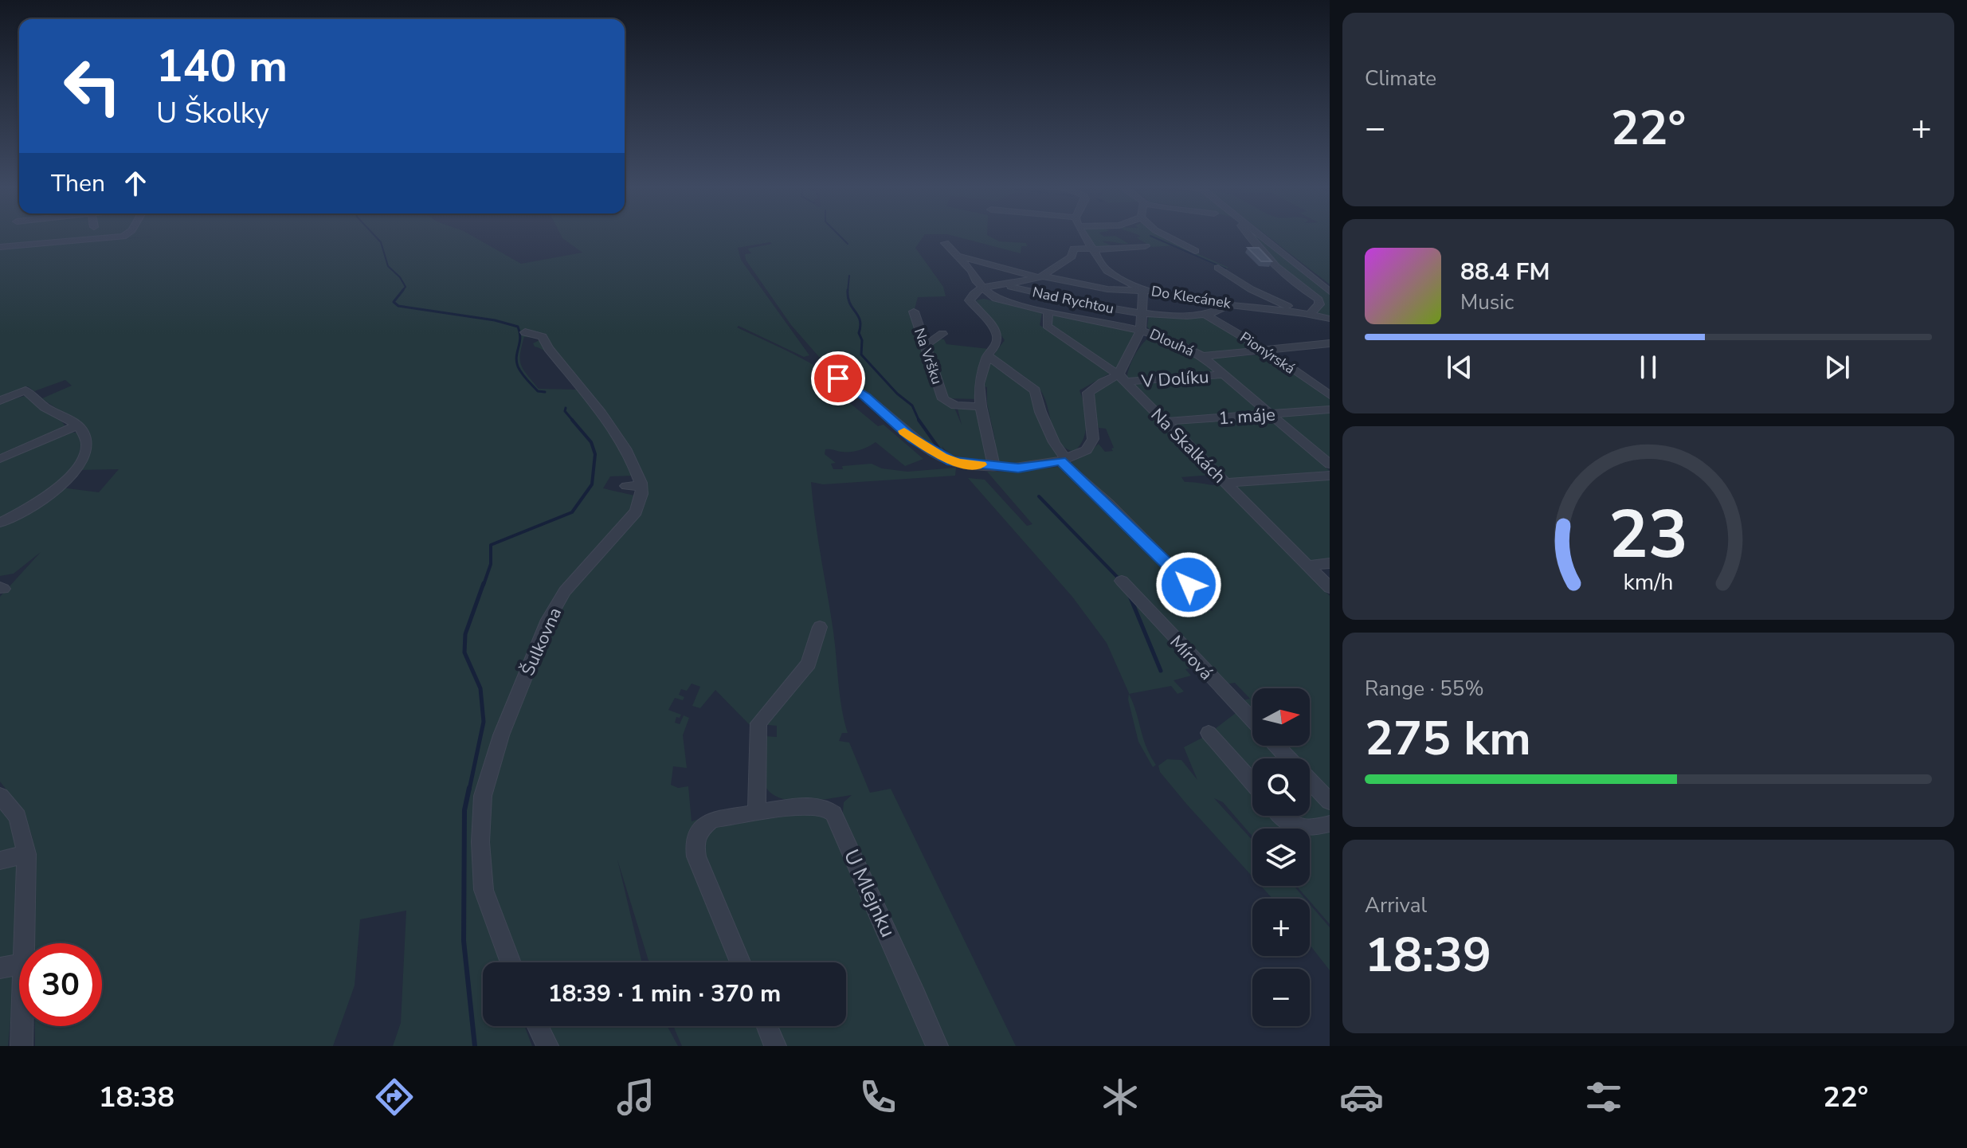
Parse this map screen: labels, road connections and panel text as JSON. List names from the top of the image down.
{
  "streets": {
    "street": [
      "Do Klecánek",
      "Nad Rychtou",
      "Dlouhá",
      "Pionýrská",
      "Na Vršku",
      "V Dolíku",
      "1. máje",
      "Na Skalkách",
      "Šulkovna",
      "Mírová",
      "U Mlejnku"
    ]
  },
  "crossings": [
    ["Dlouhá", "V Dolíku"],
    ["Dlouhá", "1. máje"],
    ["Dlouhá", "Na Skalkách"],
    ["V Dolíku", "Na Skalkách"],
    ["1. máje", "Na Skalkách"]
  ],
  "north": "right",
  "page": {
    "tile": [
      "Climate",
      ["Range · 55%", "275 km"],
      ["Arrival", "18:39"]
    ],
    "turn": ["140 m", "U Školky"],
    "heat": ["−", "22°", "+"],
    "then": "Then",
    "song": ["88.4 FM", "Music"],
    "map_buttons": ["+", "−"],
    "limit": "30",
    "trip": "18:39 · 1 min · 370 m",
    "tabs": ["18:38", "22°"],
    "gauge": ["23", "km/h"]
  }
}
